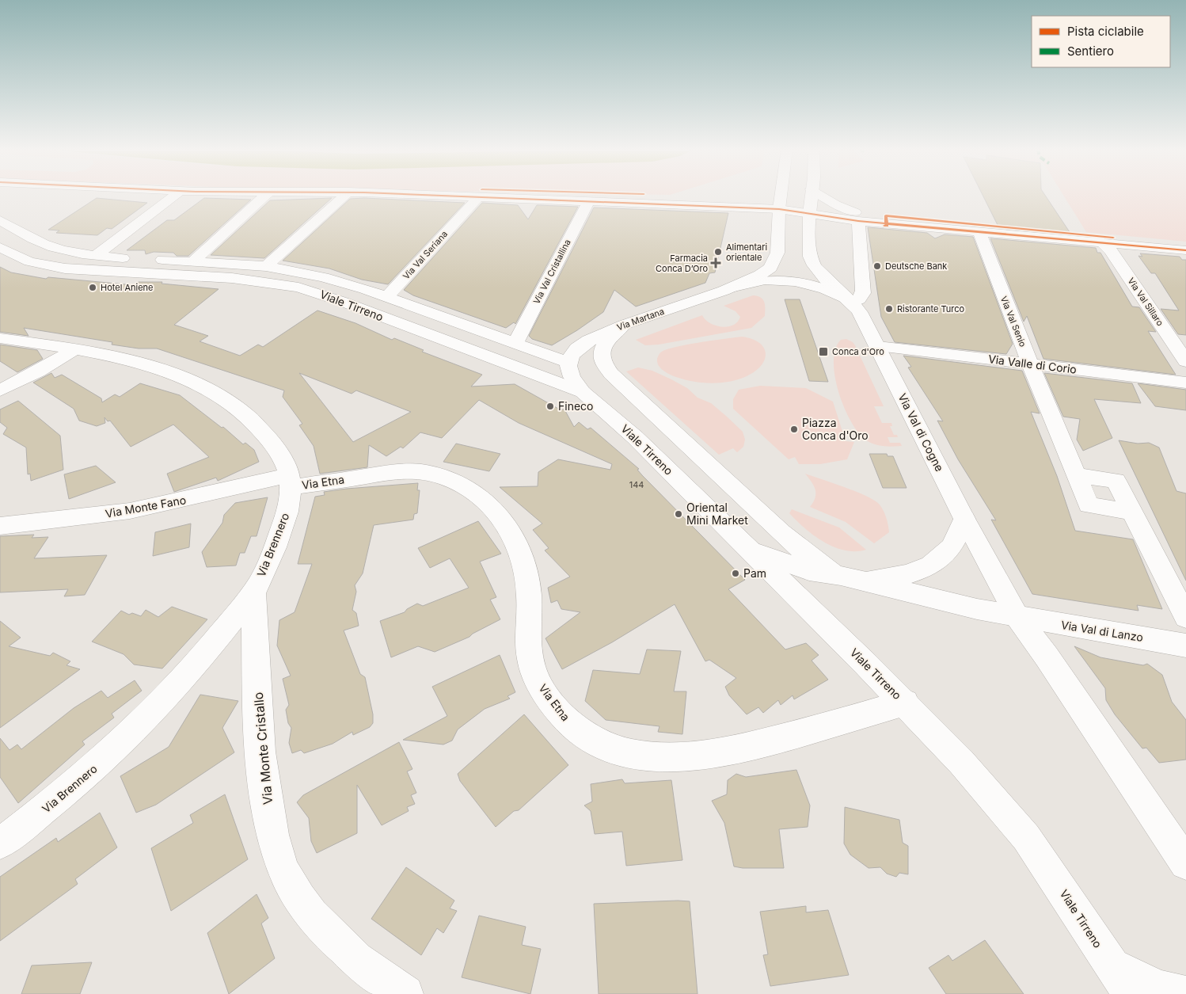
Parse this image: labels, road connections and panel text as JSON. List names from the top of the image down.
{
  "streets": {
    "street": [
      "Via Val Seriana",
      "Via Val Cristallina",
      "Via Val Sillaro",
      "Viale Tirreno",
      "Via Martana",
      "Via Val Senio",
      "Via Valle di Corio",
      "Via Val di Cogne",
      "Via Etna",
      "Via Monte Fano",
      "Via Brennero",
      "Via Val di Lanzo",
      "Via Monte Cristallo"
    ]
  },
  "crossings": [
    ["Via Val Seriana", "Viale Tirreno"],
    ["Via Val Cristallina", "Viale Tirreno"],
    ["Viale Tirreno", "Via Martana"],
    ["Viale Tirreno", "Via Etna"],
    ["Via Val Senio", "Via Valle di Corio"],
    ["Via Valle di Corio", "Via Val di Cogne"],
    ["Via Etna", "Via Monte Fano"],
    ["Via Etna", "Via Brennero"],
    ["Via Monte Fano", "Via Brennero"],
    ["Via Brennero", "Via Monte Cristallo"]
  ],
  "places": {
    "other": [
      "Alimentari orientale",
      "Deutsche Bank",
      "Hotel Aniene",
      "Ristorante Turco",
      "Fineco",
      "Piazza Conca d'Oro",
      "Oriental Mini Market",
      "Pam"
    ],
    "health": ["Farmacia Conca D’Oro"],
    "transit": ["Conca d'Oro"]
  },
  "house_numbers": ["144"],
  "legend": ["Pista ciclabile", "Sentiero"]
}
